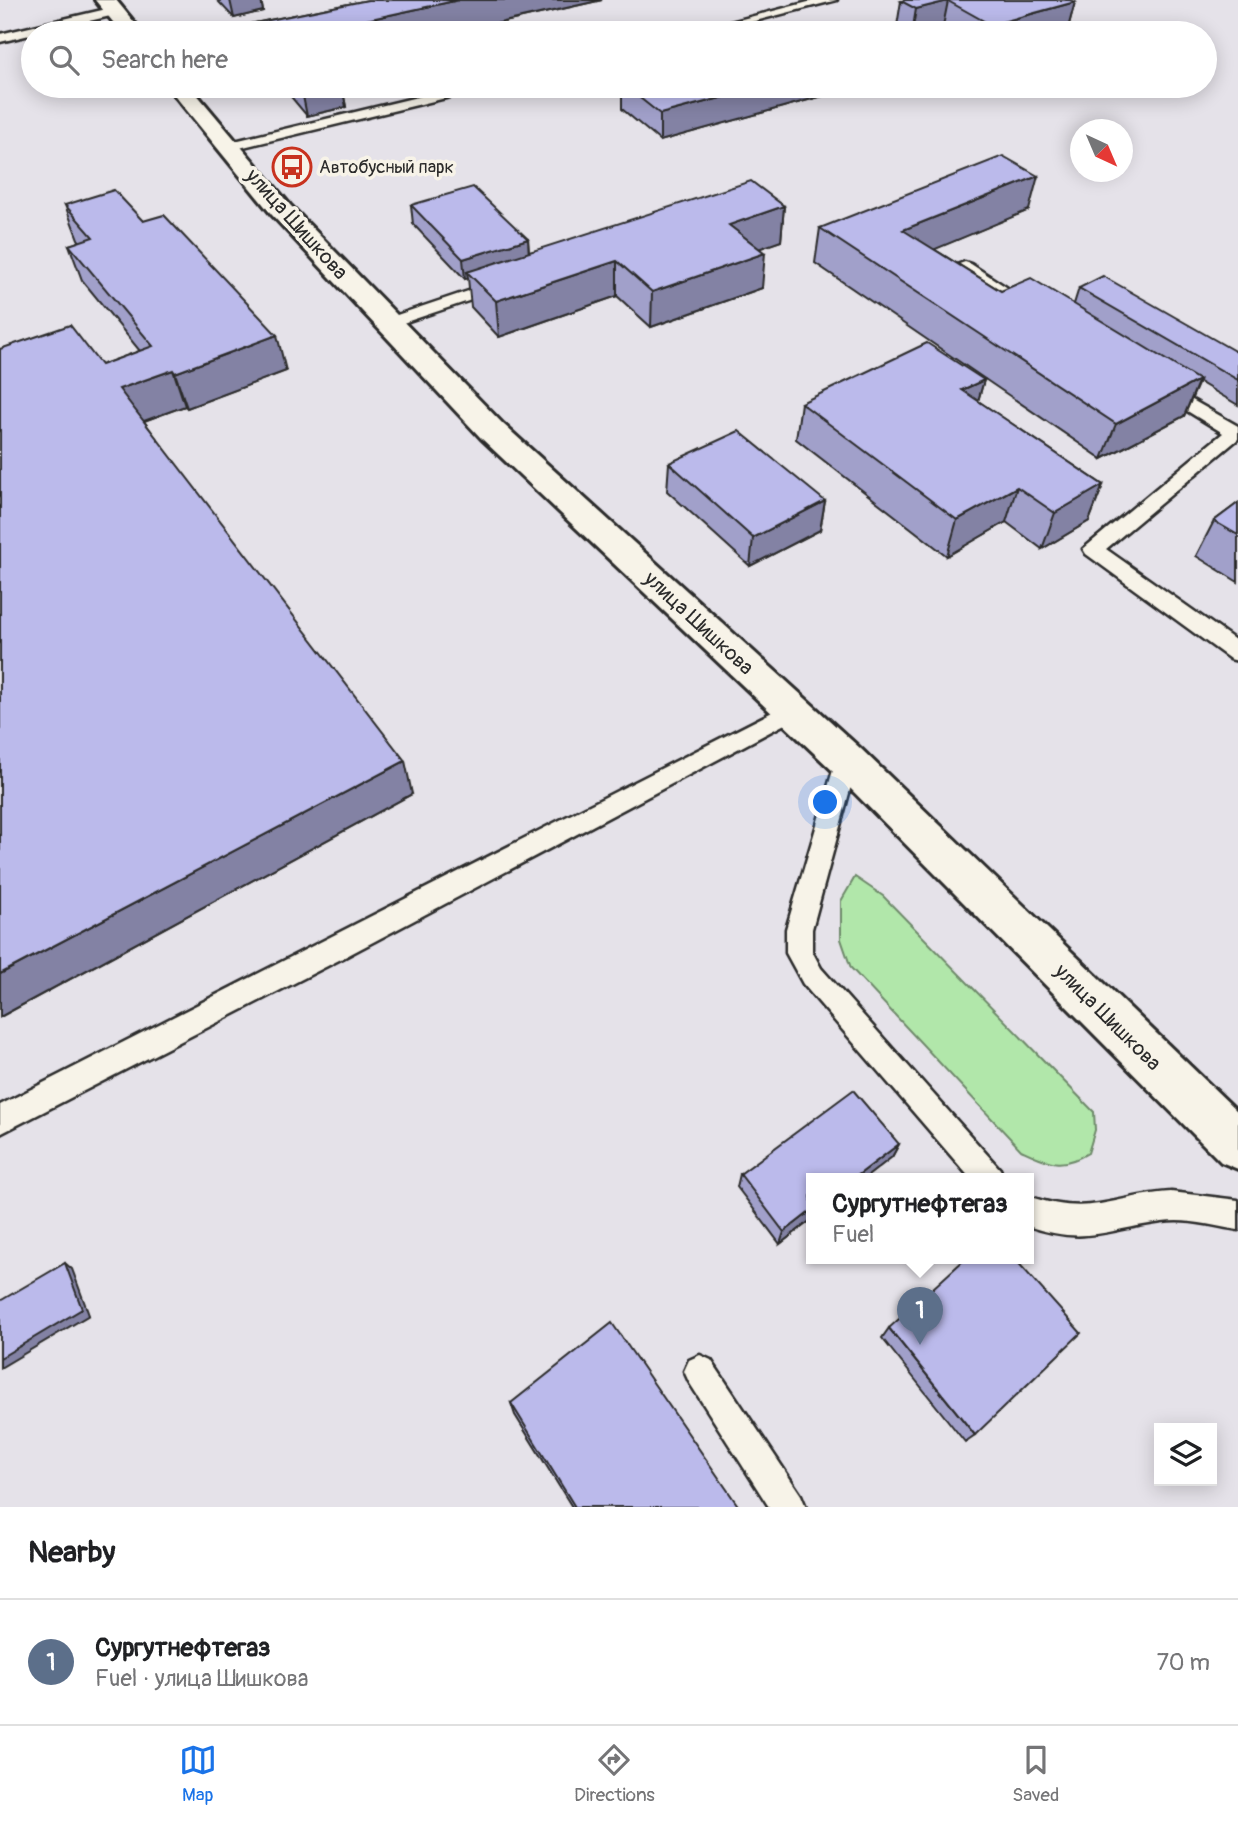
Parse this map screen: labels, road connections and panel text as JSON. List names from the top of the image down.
{
  "streets": {
    "main road": ["улица Шишкова"]
  },
  "places": {
    "bus stop": ["Автобусный парк"]
  },
  "north": "bottom right",
  "page": {
    "search": "Search here",
    "popup": ["Сургутнефтегаз", "Fuel"],
    "pins": "1",
    "heading": "Nearby",
    "list": [
      {
        "mark": "1",
        "name": "Сургутнефтегаз",
        "note": "Fuel · улица Шишкова",
        "value": "70 m"
      }
    ],
    "nav": ["Map", "Directions", "Saved"]
  }
}
